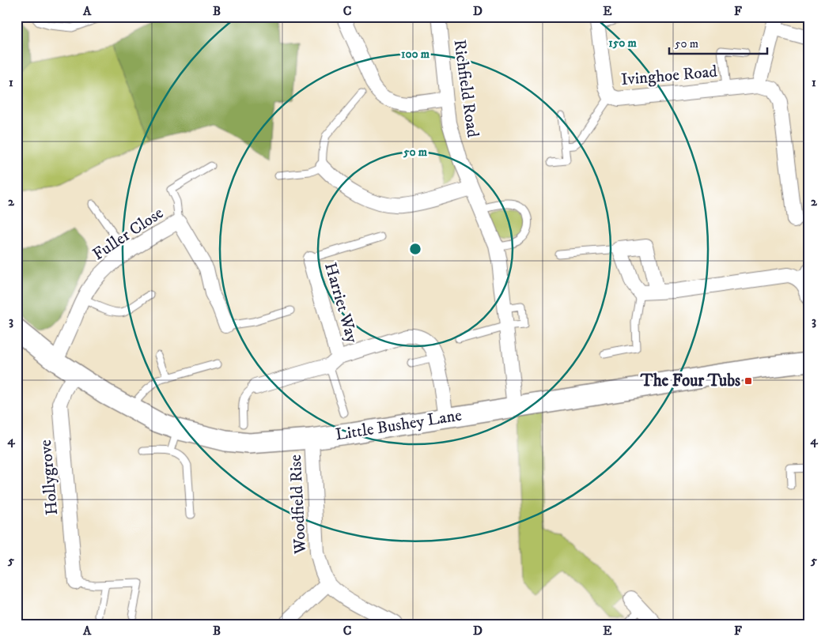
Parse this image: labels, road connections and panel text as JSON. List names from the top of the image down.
{
  "streets": {
    "street": [
      "Ivinghoe Road",
      "Richfield Road",
      "Fuller Close",
      "Harriet Way",
      "Little Bushey Lane",
      "Hollygrove",
      "Woodfield Rise"
    ]
  },
  "crossings": [
    ["Richfield Road", "Little Bushey Lane"],
    ["Fuller Close", "Little Bushey Lane"],
    ["Harriet Way", "Little Bushey Lane"],
    ["Little Bushey Lane", "Hollygrove"],
    ["Little Bushey Lane", "Woodfield Rise"]
  ],
  "places": {
    "transit": ["The Four Tubs"]
  },
  "scale_bar": "50 m",
  "grid": {
    "columns": [
      "A",
      "B",
      "C",
      "D",
      "E",
      "F"
    ],
    "rows": [
      "1",
      "2",
      "3",
      "4",
      "5"
    ]
  },
  "rings": ["150 m", "100 m", "50 m"]
}
